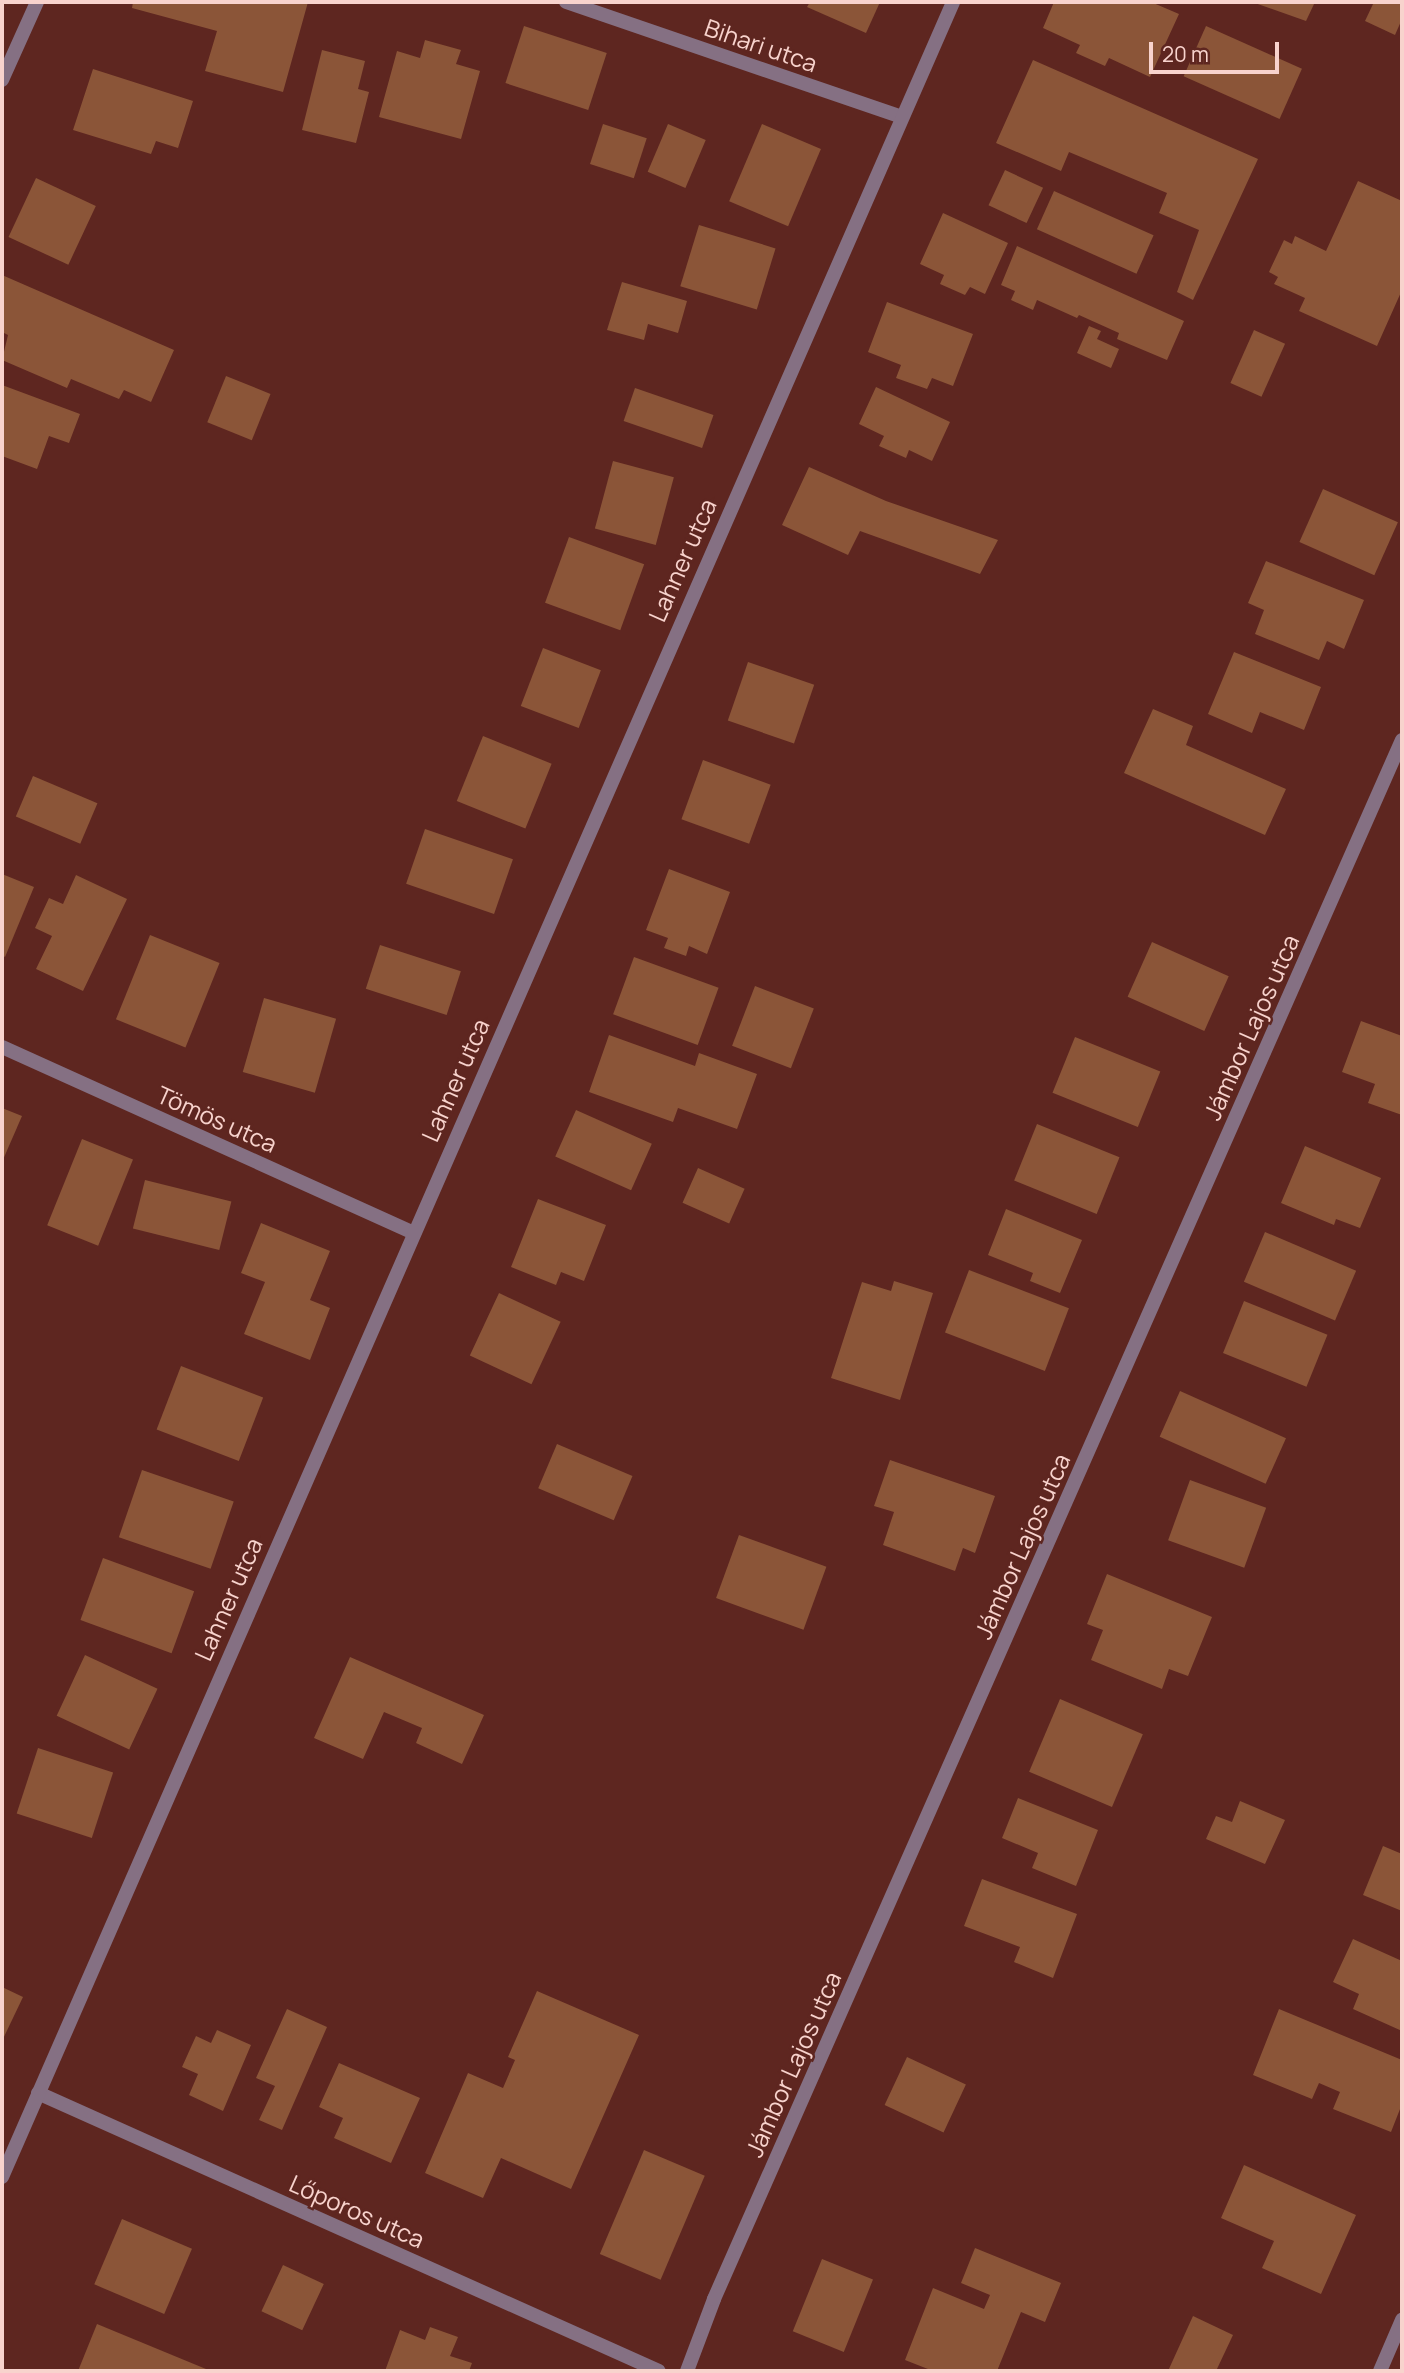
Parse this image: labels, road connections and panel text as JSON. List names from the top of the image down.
{
  "streets": {
    "street": [
      "Bihari utca",
      "Lahner utca",
      "Jámbor Lajos utca",
      "Tömös utca",
      "Lőporos utca"
    ]
  },
  "crossings": [
    ["Bihari utca", "Lahner utca"],
    ["Lahner utca", "Tömös utca"],
    ["Lahner utca", "Lőporos utca"]
  ],
  "scale_bar": "20 m"
}
